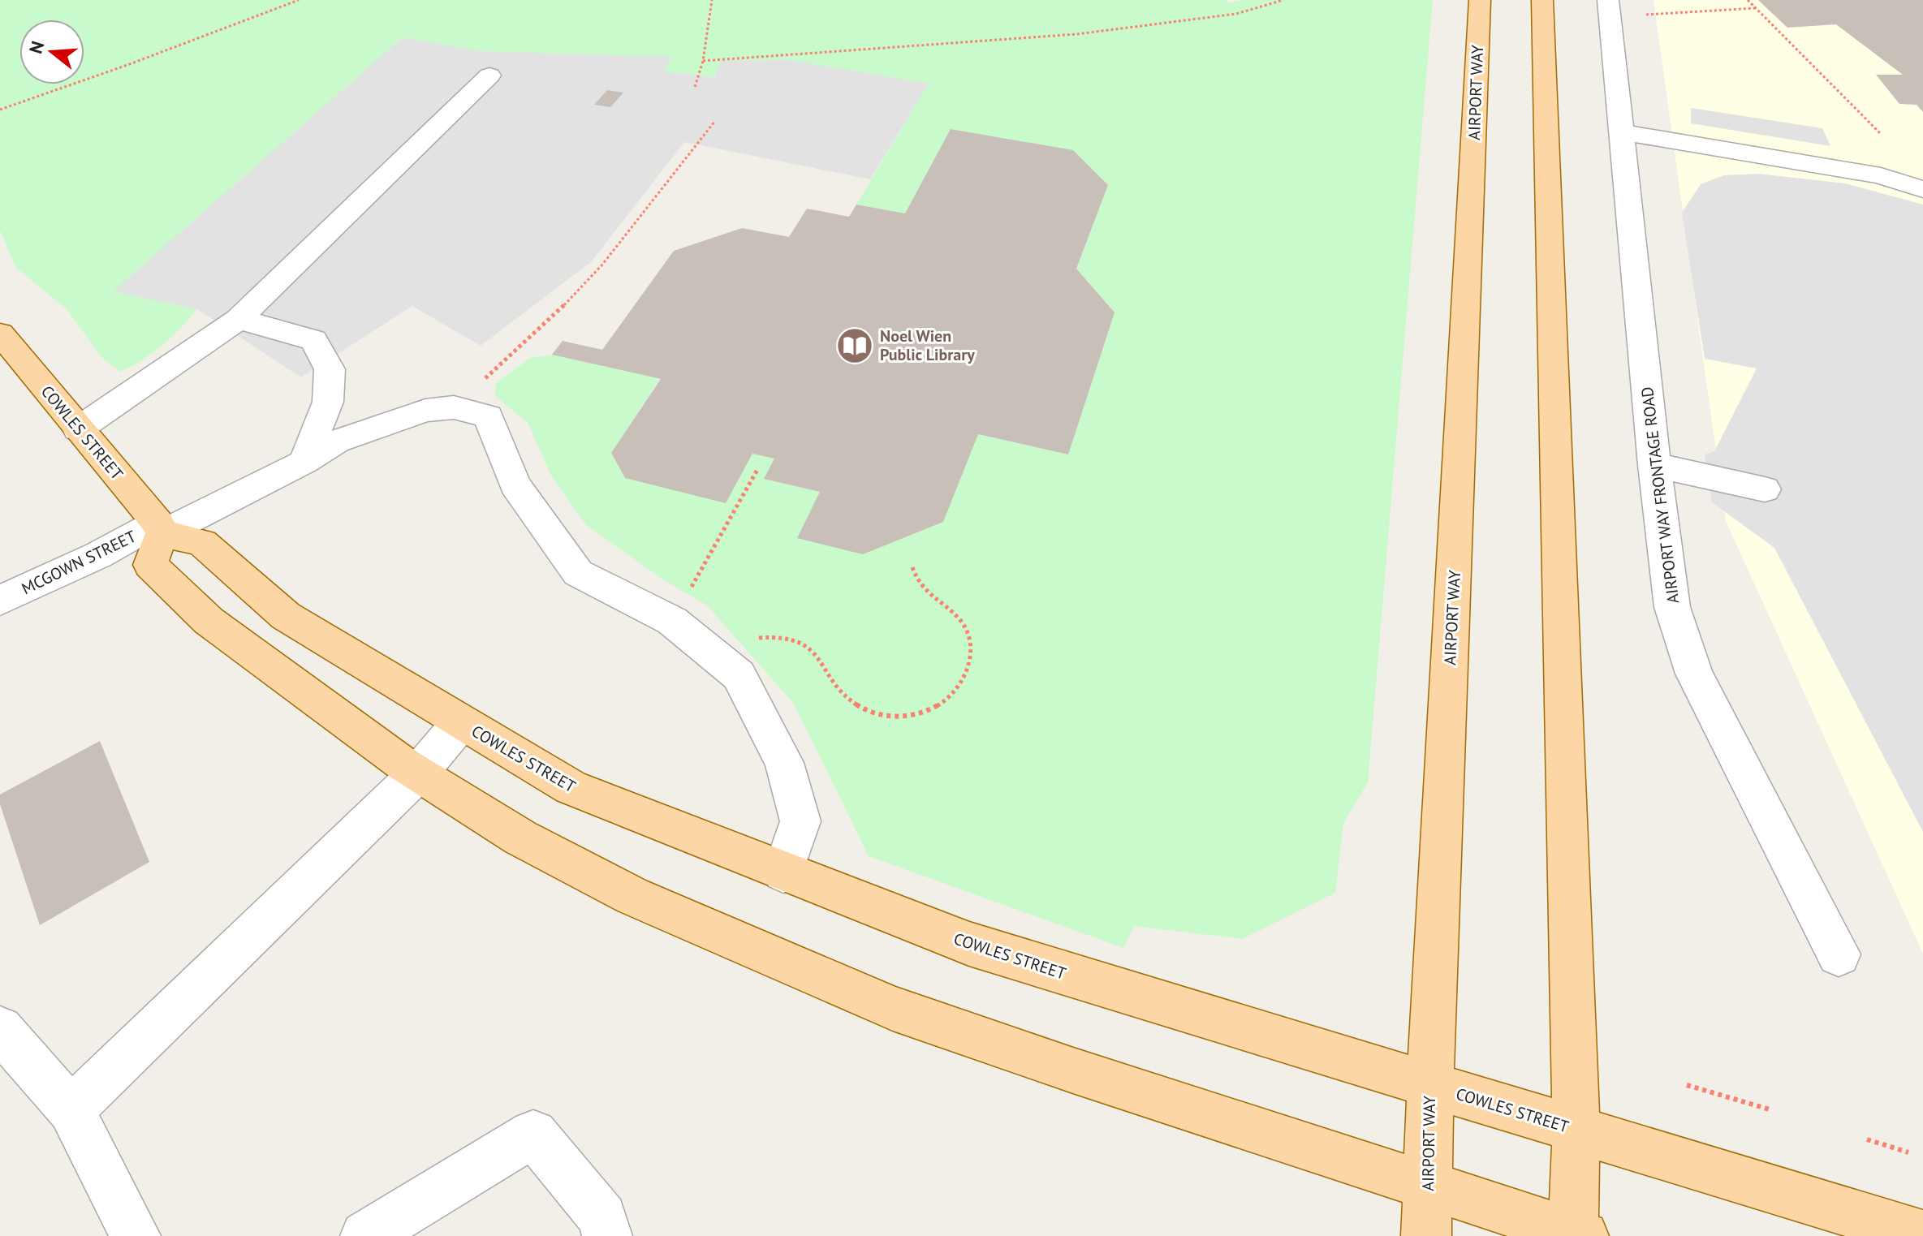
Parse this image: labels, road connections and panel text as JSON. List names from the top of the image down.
{
  "streets": {
    "main road": ["AIRPORT WAY", "COWLES STREET"],
    "street": ["AIRPORT WAY FRONTAGE ROAD", "MCGOWN STREET"]
  },
  "crossings": [
    ["AIRPORT WAY", "COWLES STREET"],
    ["COWLES STREET", "MCGOWN STREET"]
  ],
  "places": {
    "library": ["Noel Wien Public Library"]
  },
  "north": "left"
}
